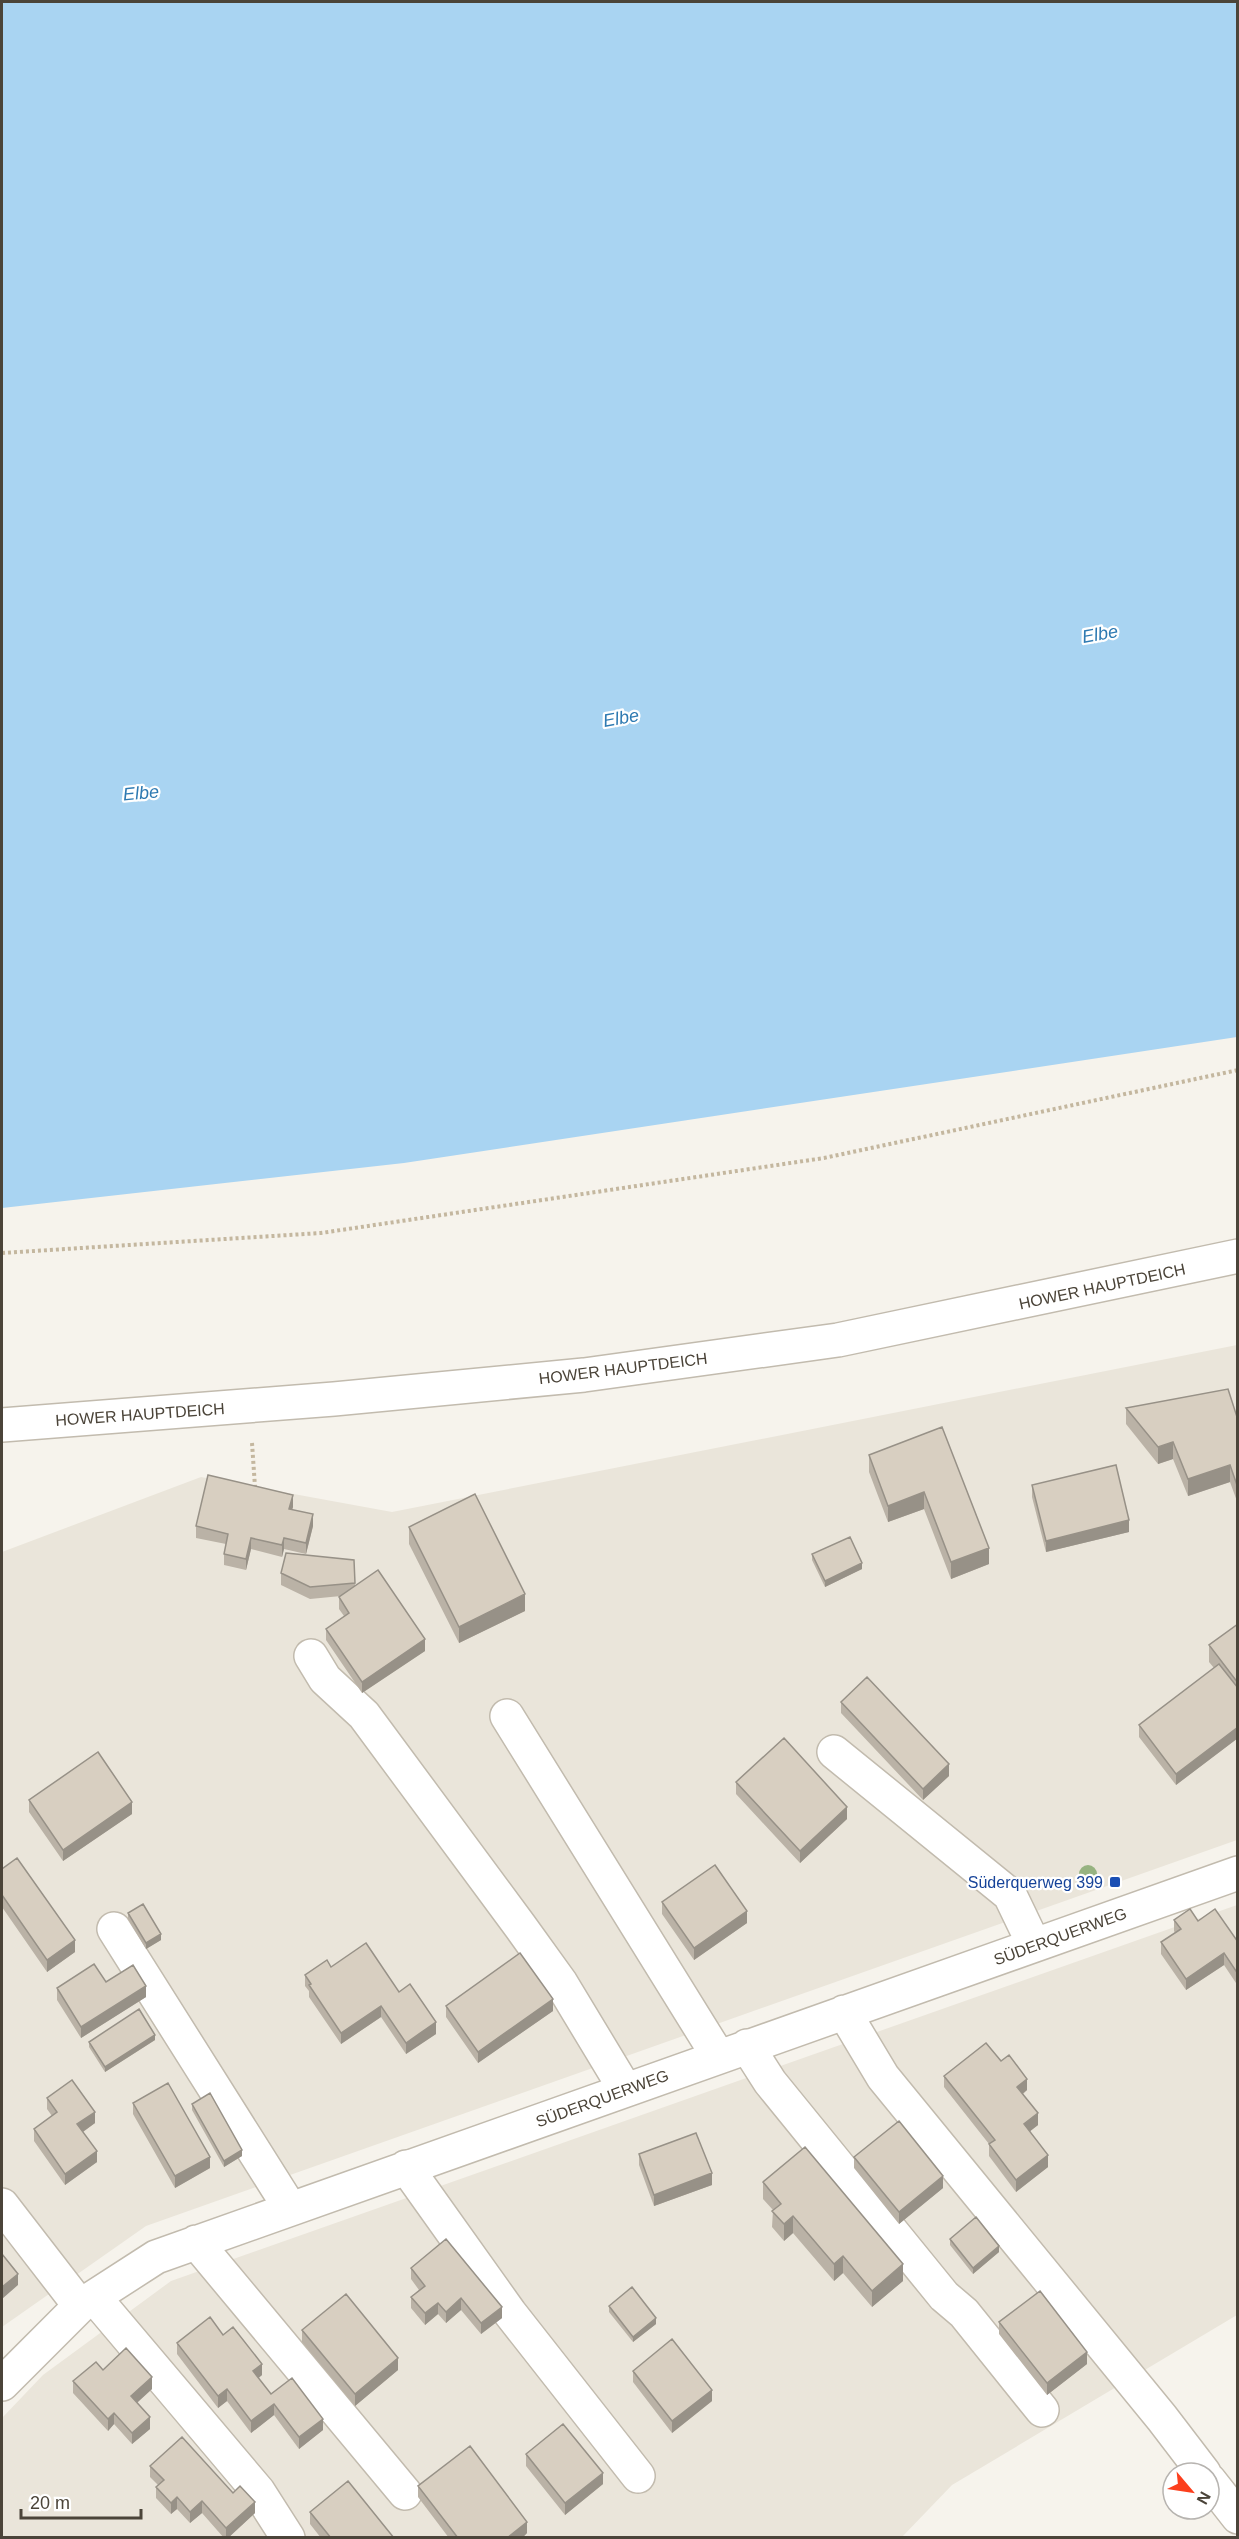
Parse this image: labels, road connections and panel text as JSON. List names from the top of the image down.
{
  "streets": {
    "street": ["HOWER HAUPTDEICH", "SÜDERQUERWEG"]
  },
  "water": ["Elbe"],
  "places": {
    "transit": ["Süderquerweg 399"]
  },
  "scale_bar": "20 m",
  "north": "bottom right"
}
